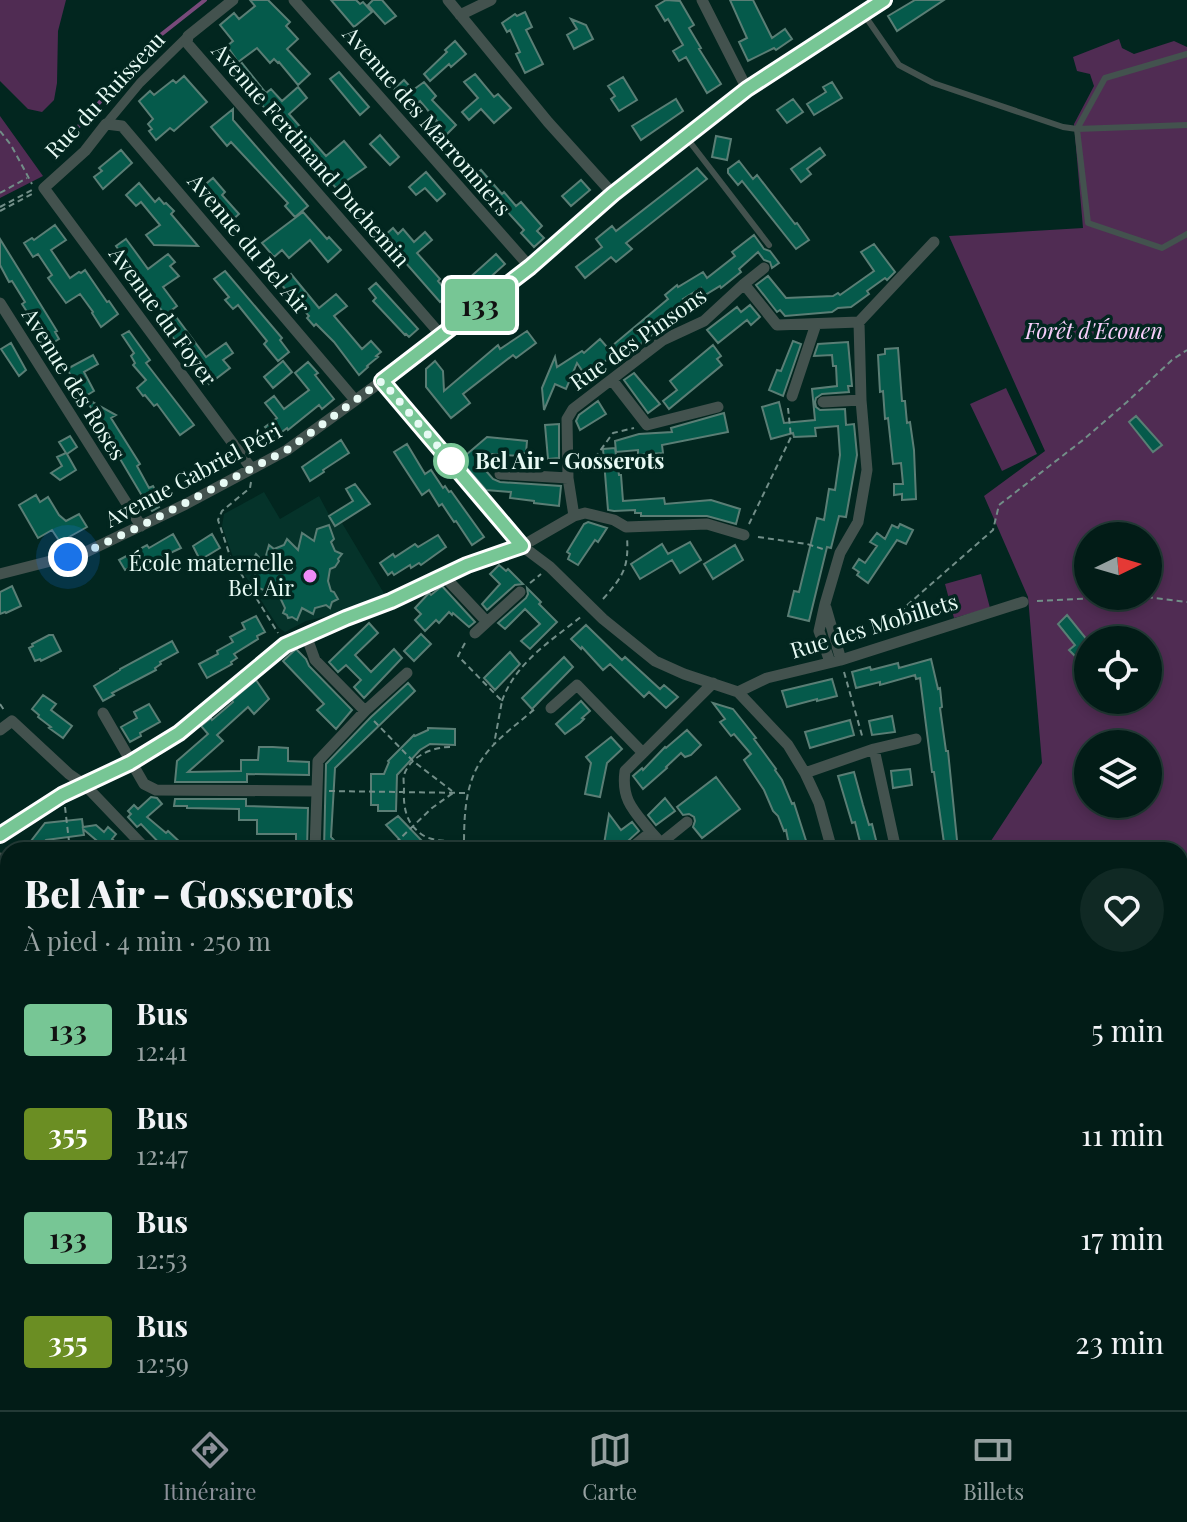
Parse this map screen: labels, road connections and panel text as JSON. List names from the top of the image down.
{
  "streets": {
    "street": [
      "Rue du Ruisseau",
      "Avenue des Marronniers",
      "Avenue Ferdinand Duchemin",
      "Avenue du Bel Air",
      "Avenue du Foyer",
      "Rue des Pinsons",
      "Avenue des Roses",
      "Avenue Gabriel Péri",
      "Rue des Mobillets"
    ]
  },
  "crossings": [
    ["Rue du Ruisseau", "Avenue Ferdinand Duchemin"],
    ["Rue du Ruisseau", "Avenue du Bel Air"],
    ["Rue du Ruisseau", "Avenue du Foyer"],
    ["Avenue des Marronniers", "Avenue Gabriel Péri"],
    ["Avenue Ferdinand Duchemin", "Avenue Gabriel Péri"],
    ["Avenue du Bel Air", "Avenue Gabriel Péri"],
    ["Avenue du Foyer", "Avenue Gabriel Péri"],
    ["Avenue des Roses", "Avenue Gabriel Péri"]
  ],
  "parks": ["Forêt d'Écouen"],
  "places": ["Bel Air - Gosserots", "École maternelle Bel Air"],
  "lines": ["bus line 133"],
  "north": "right",
  "page": {
    "on_map": "133",
    "heading": ["Bel Air - Gosserots", "À pied · 4 min · 250 m"],
    "list": [
      {
        "mark": "133",
        "name": "Bus",
        "note": "12:41",
        "value": "5 min"
      },
      {
        "mark": "355",
        "name": "Bus",
        "note": "12:47",
        "value": "11 min"
      },
      {
        "mark": "133",
        "name": "Bus",
        "note": "12:53",
        "value": "17 min"
      },
      {
        "mark": "355",
        "name": "Bus",
        "note": "12:59",
        "value": "23 min"
      }
    ],
    "tabs": ["Itinéraire", "Carte", "Billets"]
  }
}
